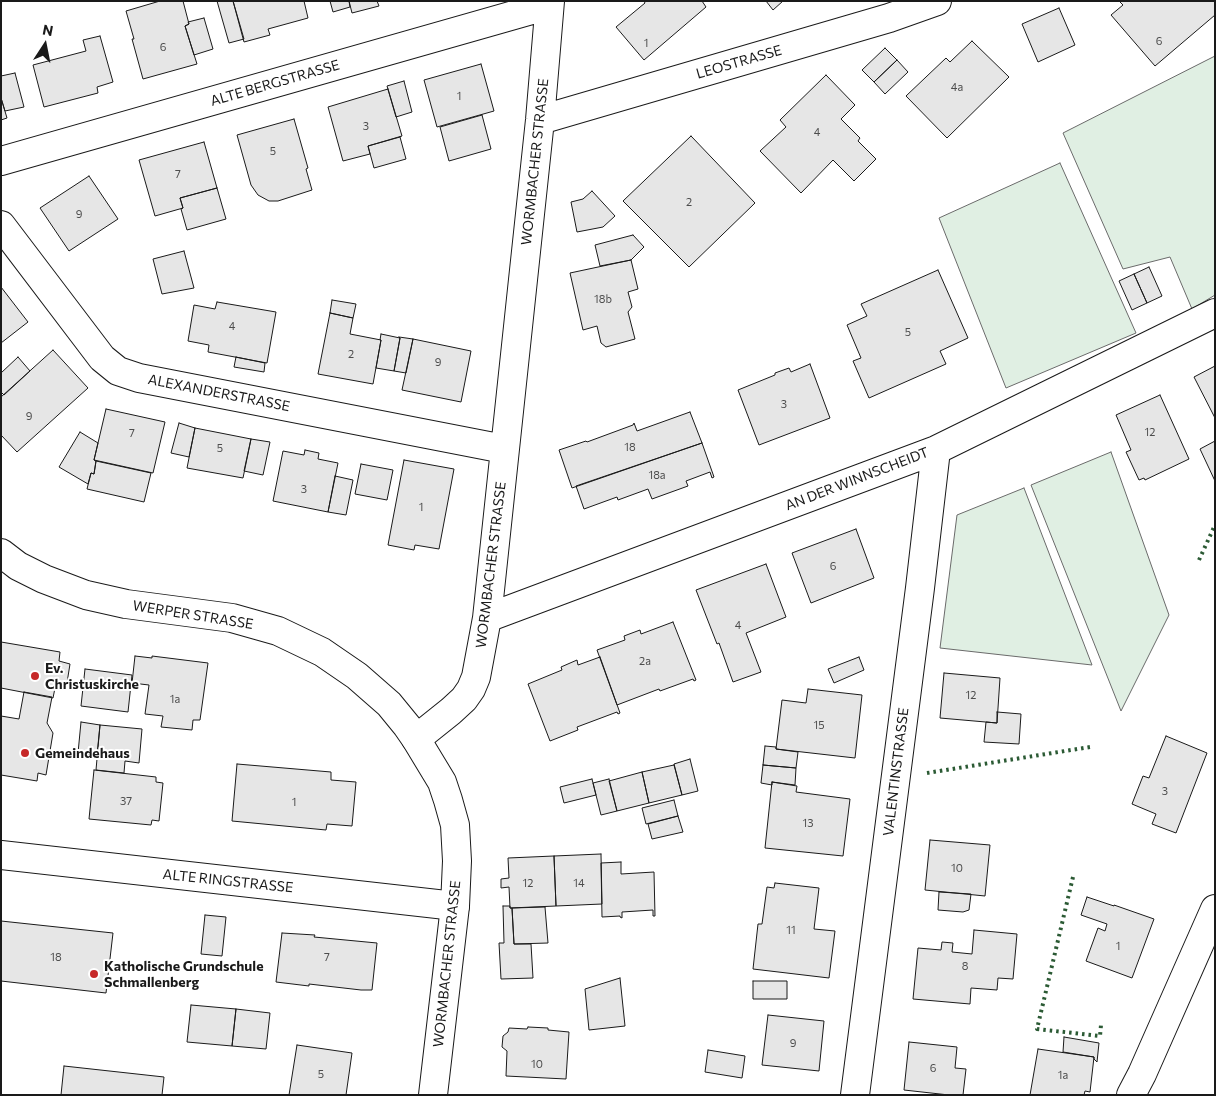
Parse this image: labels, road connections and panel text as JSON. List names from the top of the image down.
{
  "streets": {
    "street": [
      "LEOSTRASSE",
      "ALTE BERGSTRASSE",
      "WORMBACHER STRASSE",
      "ALEXANDERSTRASSE",
      "AN DER WINNSCHEIDT",
      "WERPER STRASSE",
      "VALENTINSTRASSE",
      "ALTE RINGSTRASSE"
    ]
  },
  "crossings": [
    ["LEOSTRASSE", "WORMBACHER STRASSE"],
    ["ALTE BERGSTRASSE", "WORMBACHER STRASSE"],
    ["WORMBACHER STRASSE", "ALEXANDERSTRASSE"],
    ["WORMBACHER STRASSE", "AN DER WINNSCHEIDT"],
    ["WORMBACHER STRASSE", "WERPER STRASSE"],
    ["WORMBACHER STRASSE", "ALTE RINGSTRASSE"],
    ["AN DER WINNSCHEIDT", "VALENTINSTRASSE"]
  ],
  "places": ["Ev. Christuskirche", "Gemeindehaus", "Katholische Grundschule Schmallenberg"],
  "house_numbers": [
    "6",
    "1",
    "6",
    "4a",
    "1",
    "3",
    "4",
    "5",
    "7",
    "2",
    "9",
    "18b",
    "4",
    "5",
    "2",
    "9",
    "3",
    "9",
    "12",
    "7",
    "18",
    "5",
    "18a",
    "3",
    "1",
    "6",
    "4",
    "2a",
    "12",
    "1a",
    "15",
    "3",
    "37",
    "1",
    "13",
    "10",
    "12",
    "14",
    "11",
    "1",
    "18",
    "7",
    "8",
    "9",
    "10",
    "6",
    "5",
    "1a"
  ],
  "north": "top"
}
